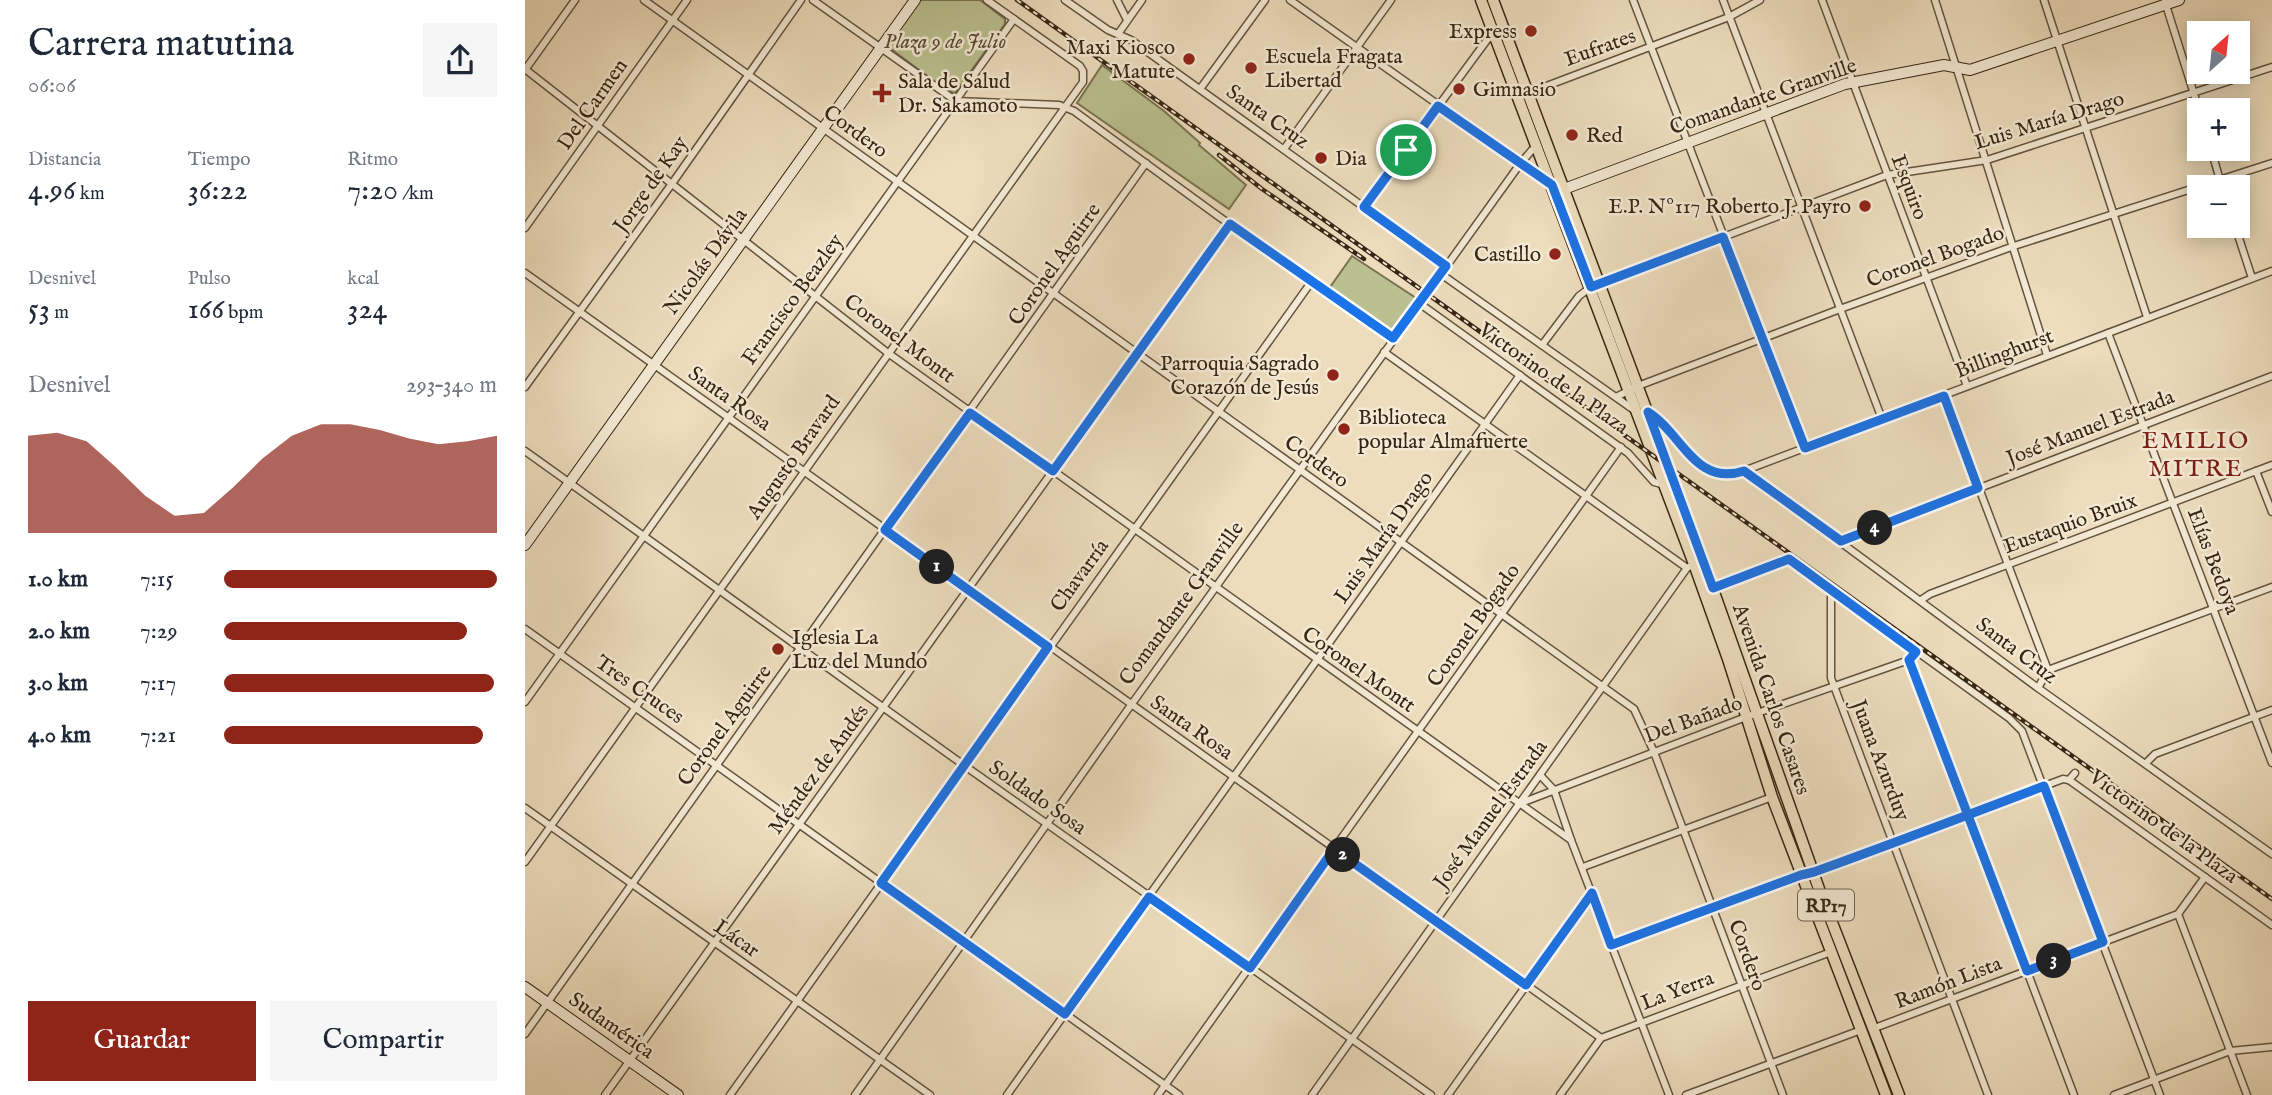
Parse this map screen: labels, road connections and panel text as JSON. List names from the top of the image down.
{
  "streets": {
    "main road": ["Avenida Carlos Casares", "RP17"],
    "street": [
      "Eufrates",
      "Comandante Granville",
      "Del Carmen",
      "Santa Cruz",
      "Luis María Drago",
      "Cordero",
      "Jorge de Kay",
      "Esquiro",
      "Coronel Bogado",
      "Nicolás Dávila",
      "Coronel Aguirre",
      "Francisco Beazley",
      "Coronel Montt",
      "Billinghurst",
      "Victorino de la Plaza",
      "Santa Rosa",
      "José Manuel Estrada",
      "Augusto Bravard",
      "Eustaquio Bruix",
      "Elías Bedoya",
      "Chavarría",
      "Tres Cruces",
      "Del Bañado",
      "Juana Azurduy",
      "Méndez de Andés",
      "Soldado Sosa",
      "Lácar",
      "Ramón Lista",
      "La Yerra",
      "Sudamérica"
    ]
  },
  "crossings": [
    ["Eufrates", "Avenida Carlos Casares"],
    ["Comandante Granville", "Santa Cruz"],
    ["Comandante Granville", "Cordero"],
    ["Comandante Granville", "Esquiro"],
    ["Comandante Granville", "Coronel Montt"],
    ["Comandante Granville", "Victorino de la Plaza"],
    ["Comandante Granville", "Santa Rosa"],
    ["Comandante Granville", "Tres Cruces"],
    ["Comandante Granville", "Avenida Carlos Casares"],
    ["Comandante Granville", "Soldado Sosa"],
    ["Comandante Granville", "Lácar"],
    ["Del Carmen", "Cordero"],
    ["Del Carmen", "Coronel Montt"],
    ["Santa Cruz", "Billinghurst"],
    ["Santa Cruz", "José Manuel Estrada"],
    ["Santa Cruz", "Eustaquio Bruix"],
    ["Luis María Drago", "Cordero"],
    ["Luis María Drago", "Esquiro"],
    ["Luis María Drago", "Coronel Montt"],
    ["Luis María Drago", "Victorino de la Plaza"],
    ["Luis María Drago", "Santa Rosa"],
    ["Luis María Drago", "Tres Cruces"],
    ["Luis María Drago", "Avenida Carlos Casares"],
    ["Luis María Drago", "Soldado Sosa"],
    ["Cordero", "Jorge de Kay"],
    ["Cordero", "Coronel Bogado"],
    ["Cordero", "Nicolás Dávila"],
    ["Cordero", "Coronel Aguirre"],
    ["Cordero", "Francisco Beazley"],
    ["Cordero", "José Manuel Estrada"],
    ["Cordero", "Augusto Bravard"],
    ["Cordero", "Chavarría"],
    ["Cordero", "Del Bañado"],
    ["Cordero", "Méndez de Andés"],
    ["Cordero", "Ramón Lista"],
    ["Cordero", "La Yerra"],
    ["Jorge de Kay", "Coronel Montt"],
    ["Jorge de Kay", "Santa Rosa"],
    ["Esquiro", "Coronel Bogado"],
    ["Esquiro", "Billinghurst"],
    ["Coronel Bogado", "Coronel Montt"],
    ["Coronel Bogado", "Victorino de la Plaza"],
    ["Coronel Bogado", "Santa Rosa"],
    ["Coronel Bogado", "Tres Cruces"],
    ["Coronel Bogado", "Avenida Carlos Casares"],
    ["Coronel Bogado", "Soldado Sosa"],
    ["Nicolás Dávila", "Coronel Montt"],
    ["Nicolás Dávila", "Santa Rosa"],
    ["Nicolás Dávila", "Soldado Sosa"],
    ["Coronel Aguirre", "Coronel Montt"],
    ["Coronel Aguirre", "Santa Rosa"],
    ["Coronel Aguirre", "Tres Cruces"],
    ["Coronel Aguirre", "Soldado Sosa"],
    ["Coronel Aguirre", "Lácar"],
    ["Coronel Aguirre", "Sudamérica"],
    ["Francisco Beazley", "Coronel Montt"],
    ["Francisco Beazley", "Santa Rosa"],
    ["Francisco Beazley", "Augusto Bravard"],
    ["Francisco Beazley", "Tres Cruces"],
    ["Francisco Beazley", "Soldado Sosa"],
    ["Coronel Montt", "José Manuel Estrada"],
    ["Coronel Montt", "Augusto Bravard"],
    ["Coronel Montt", "Chavarría"],
    ["Coronel Montt", "Del Bañado"],
    ["Coronel Montt", "Méndez de Andés"],
    ["Billinghurst", "Elías Bedoya"],
    ["Billinghurst", "Avenida Carlos Casares"],
    ["Victorino de la Plaza", "Avenida Carlos Casares"],
    ["Santa Rosa", "José Manuel Estrada"],
    ["Santa Rosa", "Augusto Bravard"],
    ["Santa Rosa", "Chavarría"],
    ["Santa Rosa", "Méndez de Andés"],
    ["Santa Rosa", "La Yerra"],
    ["José Manuel Estrada", "Elías Bedoya"],
    ["José Manuel Estrada", "Avenida Carlos Casares"],
    ["José Manuel Estrada", "Del Bañado"],
    ["José Manuel Estrada", "Soldado Sosa"],
    ["Augusto Bravard", "Tres Cruces"],
    ["Augusto Bravard", "Soldado Sosa"],
    ["Augusto Bravard", "Lácar"],
    ["Eustaquio Bruix", "Elías Bedoya"],
    ["Chavarría", "Tres Cruces"],
    ["Chavarría", "Soldado Sosa"],
    ["Chavarría", "Lácar"],
    ["Tres Cruces", "Méndez de Andés"],
    ["Avenida Carlos Casares", "Del Bañado"],
    ["Avenida Carlos Casares", "Ramón Lista"],
    ["Avenida Carlos Casares", "La Yerra"],
    ["Del Bañado", "Juana Azurduy"],
    ["Juana Azurduy", "Ramón Lista"],
    ["Méndez de Andés", "Soldado Sosa"],
    ["Méndez de Andés", "Lácar"],
    ["Méndez de Andés", "Sudamérica"]
  ],
  "districts": ["EMILIO MITRE"],
  "parks": ["Plaza 9 de Julio"],
  "places": {
    "other": [
      "Express",
      "Maxi Kiosco Matute",
      "Escuela Fragata Libertad",
      "Gimnasio",
      "Red",
      "Dia",
      "E.P. Nº117 Roberto J. Payro",
      "Castillo",
      "Parroquia Sagrado Corazón de Jesús",
      "Biblioteca popular Almafuerte",
      "Iglesia La Luz del Mundo"
    ],
    "health": ["Sala de Salud Dr. Sakamoto"]
  },
  "north": "top right",
  "page": {
    "heading": ["Carrera matutina", "06:06"],
    "map_buttons": ["+", "−"],
    "stats": [
      ["Distancia", "4.96 km"],
      ["Tiempo", "36:22"],
      ["Ritmo", "7:20 /km"],
      ["Desnivel", "53 m"],
      ["Pulso", "166 bpm"],
      ["kcal", "324"]
    ],
    "chart": ["Desnivel", "293–340 m"],
    "pins": [
      "4",
      "1",
      "2",
      "3"
    ],
    "list": [
      {
        "name": "1.0 km",
        "note": "7:15"
      },
      {
        "name": "2.0 km",
        "note": "7:29"
      },
      {
        "name": "3.0 km",
        "note": "7:17"
      },
      {
        "name": "4.0 km",
        "note": "7:21"
      }
    ],
    "buttons": ["Guardar", "Compartir"]
  }
}
